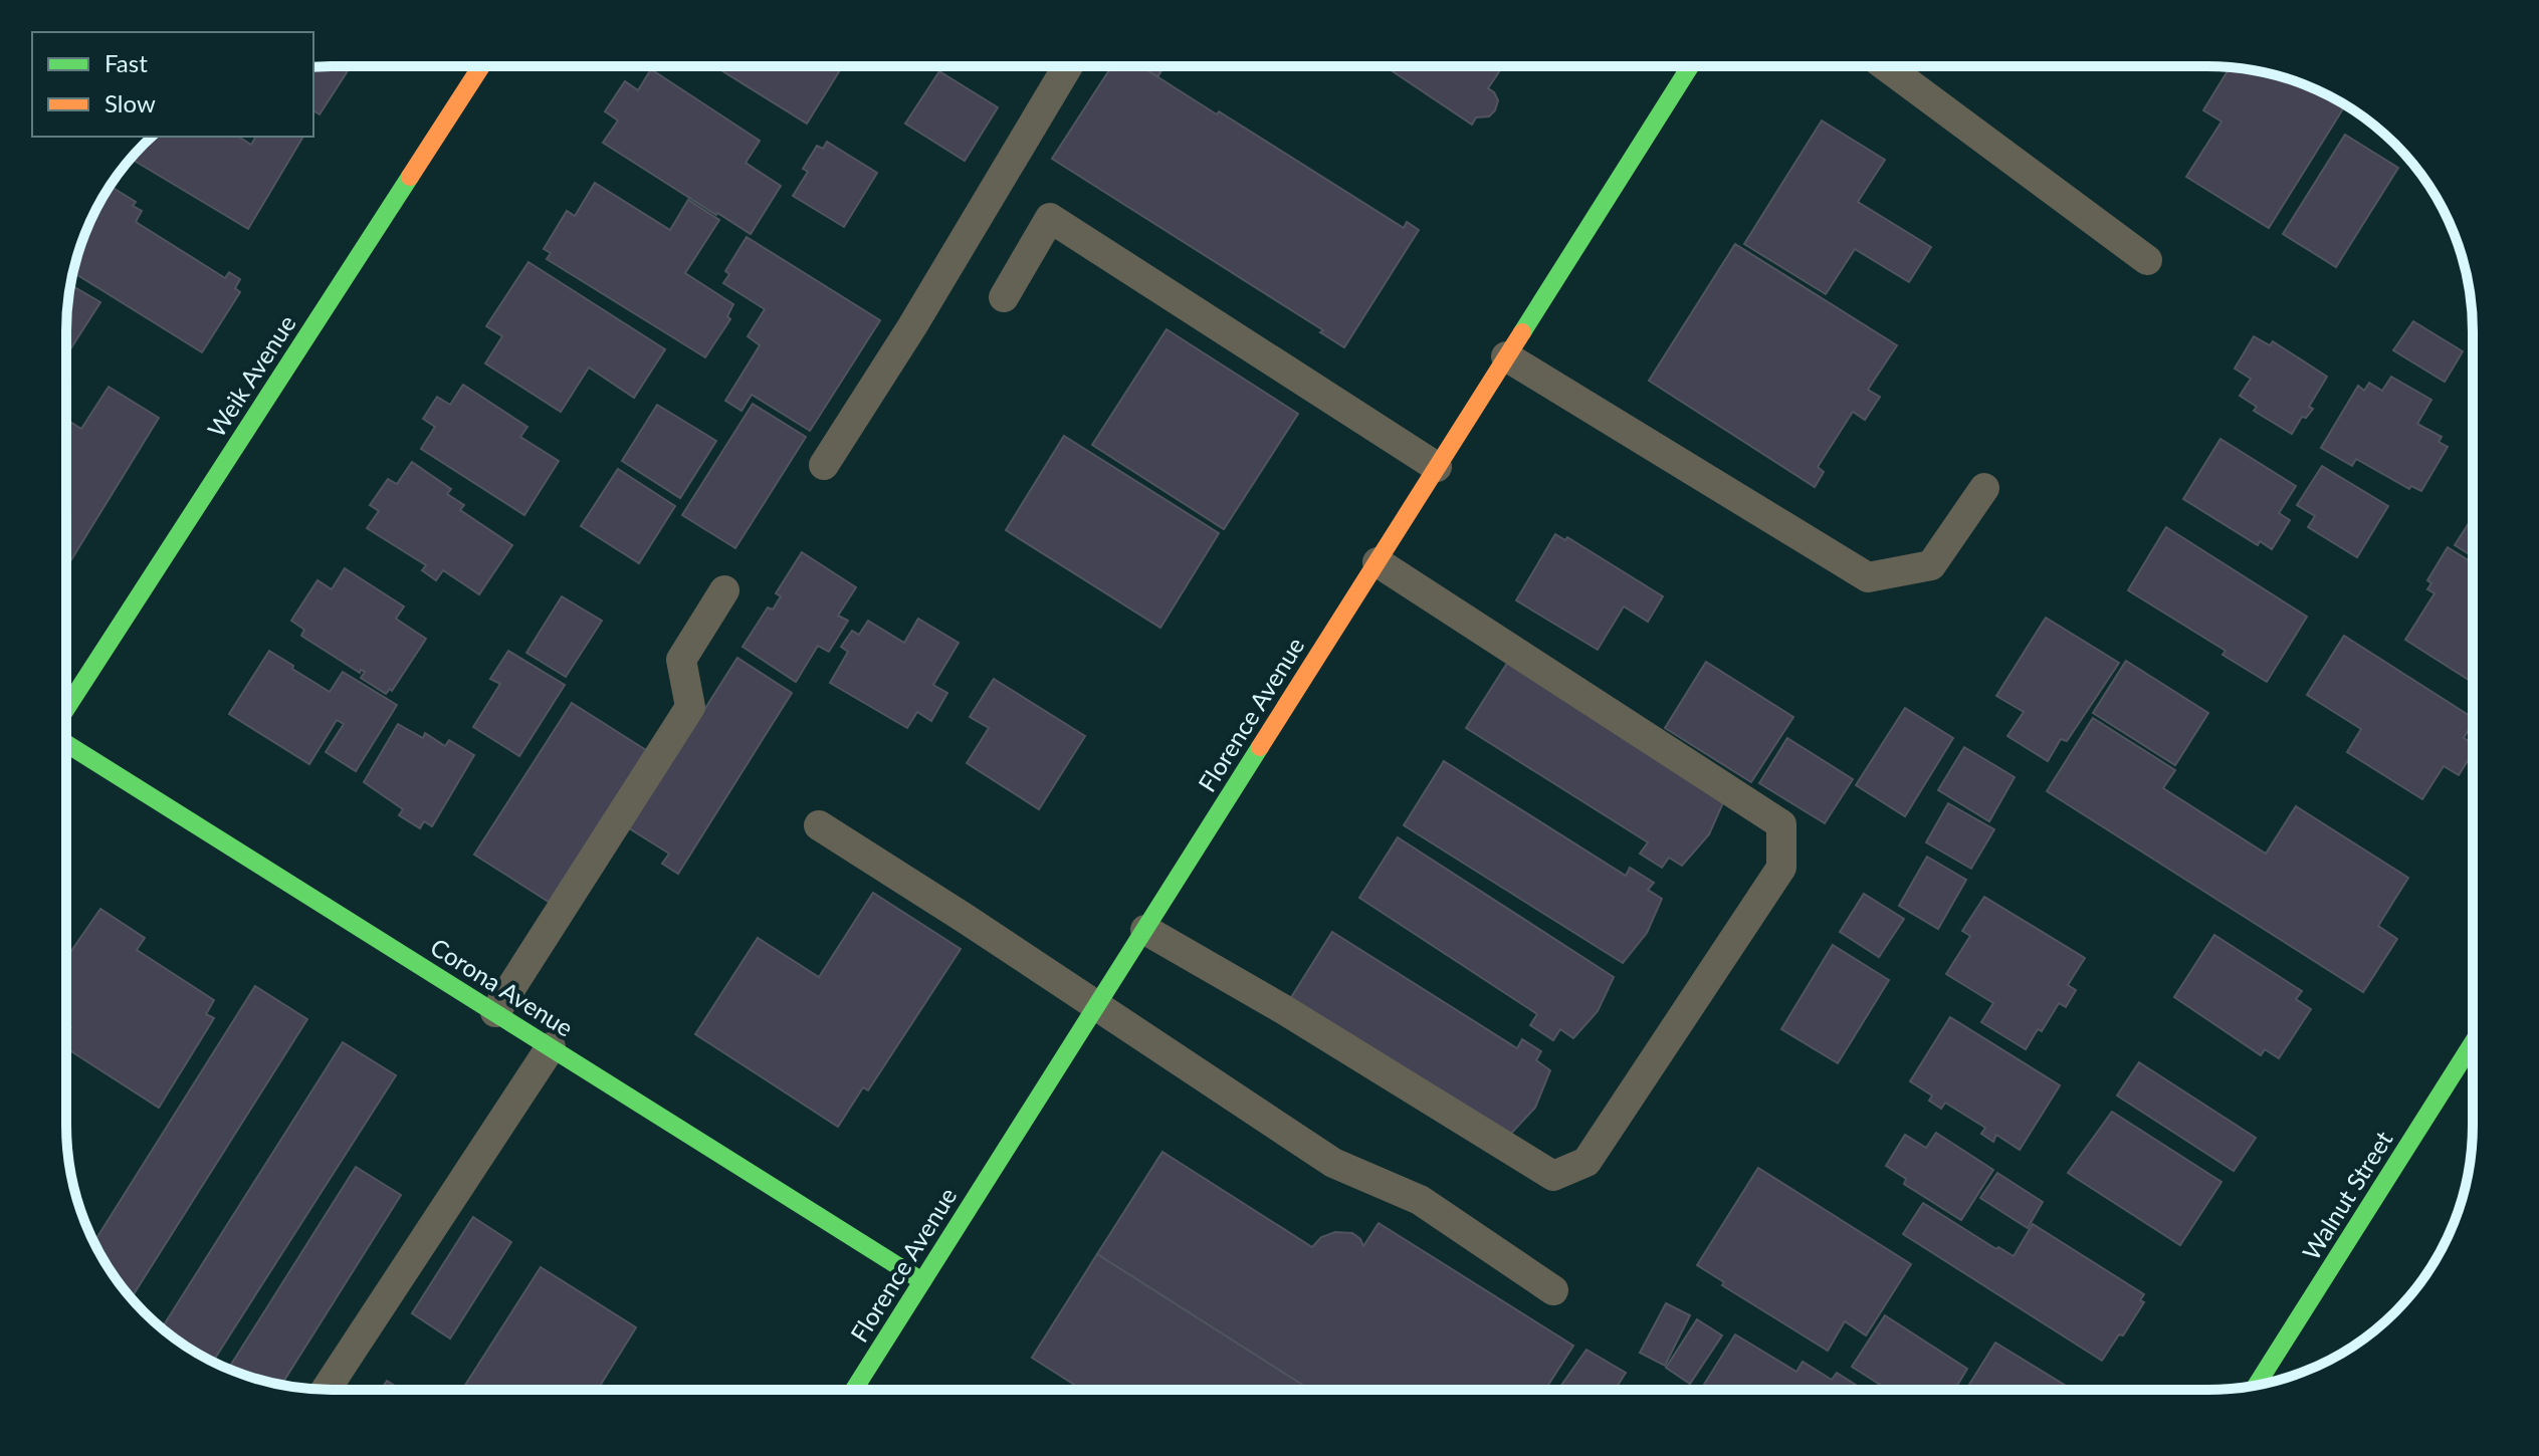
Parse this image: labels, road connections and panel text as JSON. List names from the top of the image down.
{
  "streets": {
    "street": [
      "Weik Avenue",
      "Florence Avenue",
      "Corona Avenue",
      "Walnut Street"
    ]
  },
  "crossings": [
    ["Florence Avenue", "Corona Avenue"]
  ],
  "legend": ["Fast", "Slow"]
}
